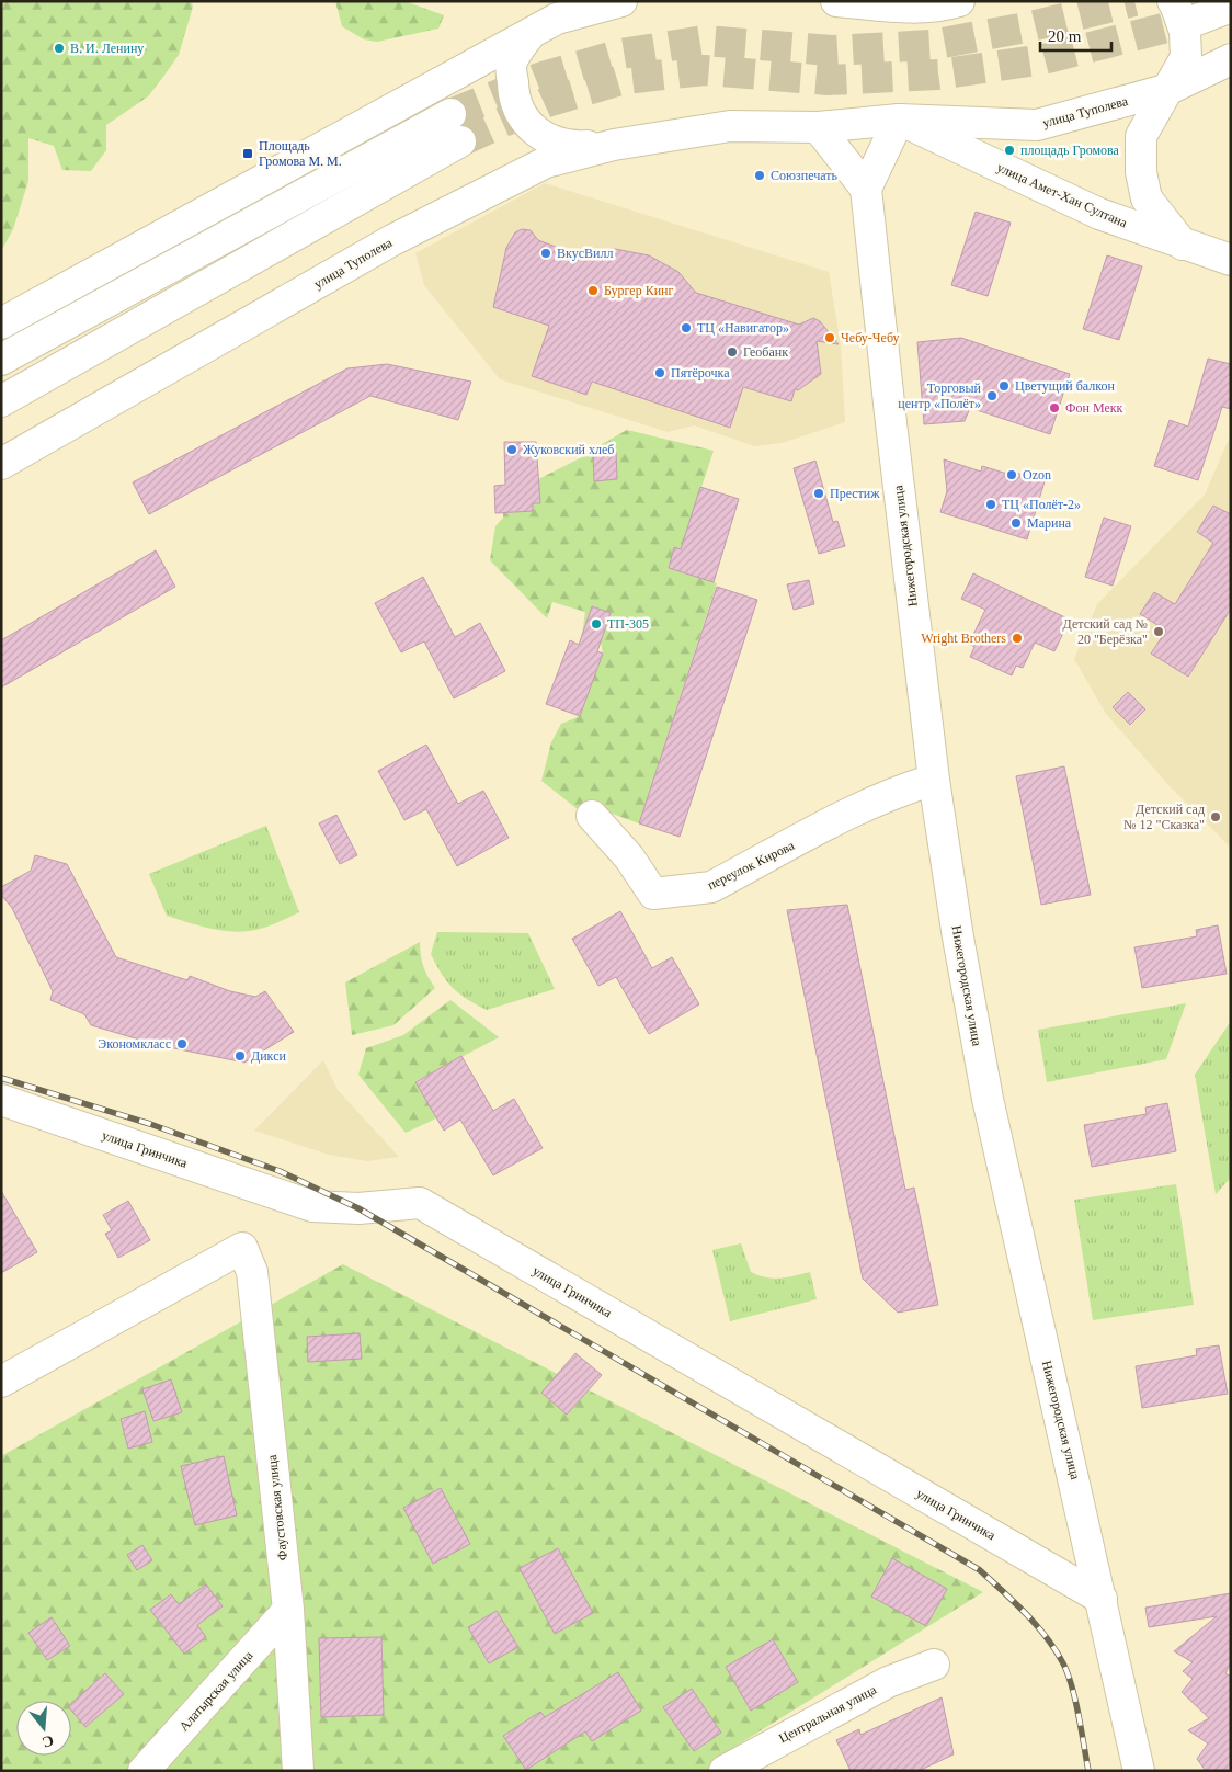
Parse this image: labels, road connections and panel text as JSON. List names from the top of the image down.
{
  "streets": {
    "street": [
      "улица Туполева",
      "улица Амет-Хан Султана",
      "Нижегородская улица",
      "переулок Кирова",
      "улица Гринчика",
      "Фаустовская улица",
      "Алатырская улица",
      "Центральная улица"
    ]
  },
  "crossings": [
    ["улица Туполева", "улица Амет-Хан Султана"],
    ["Нижегородская улица", "переулок Кирова"],
    ["Нижегородская улица", "улица Гринчика"],
    ["Фаустовская улица", "Алатырская улица"]
  ],
  "places": {
    "other": [
      "В. И. Ленину",
      "площадь Громова",
      "Союзпечать",
      "ВкусВилл",
      "Бургер Кинг",
      "ТЦ «Навигатор»",
      "Чебу-Чебу",
      "Геобанк",
      "Пятёрочка",
      "Цветущий балкон",
      "Торговый центр «Полёт»",
      "Фон Мекк",
      "Жуковский хлеб",
      "Ozon",
      "Престиж",
      "ТЦ «Полёт-2»",
      "Марина",
      "ТП-305",
      "Детский сад № 20 \"Берёзка\"",
      "Wright Brothers",
      "Детский сад № 12 \"Сказка\"",
      "Экономкласс",
      "Дикси"
    ],
    "transit": ["Площадь Громова М. М."]
  },
  "scale_bar": "20 m",
  "north": "bottom"
}
